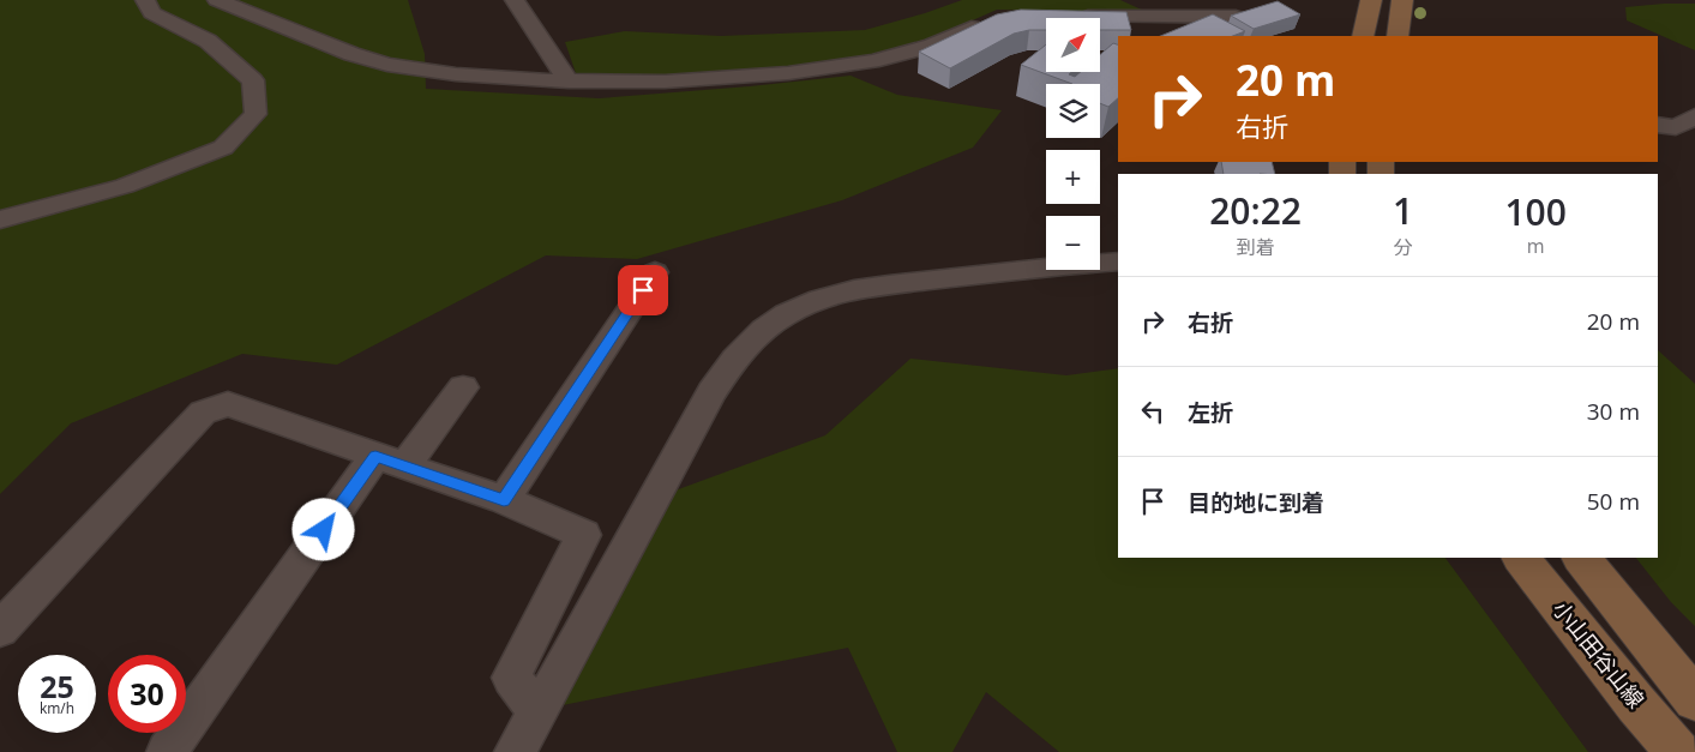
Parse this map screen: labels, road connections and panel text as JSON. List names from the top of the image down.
{
  "streets": {
    "main road": ["小山田谷山線"]
  },
  "north": "top right",
  "page": {
    "map_buttons": ["+", "−"],
    "turn": ["20 m", "右折"],
    "eta": [
      "20:22",
      "到着",
      "1",
      "分",
      "100",
      "m"
    ],
    "list": [
      {
        "name": "右折",
        "value": "20 m"
      },
      {
        "name": "左折",
        "value": "30 m"
      },
      {
        "name": "目的地に到着",
        "value": "50 m"
      }
    ],
    "speed": "25 km/h",
    "limit": "30"
  }
}
